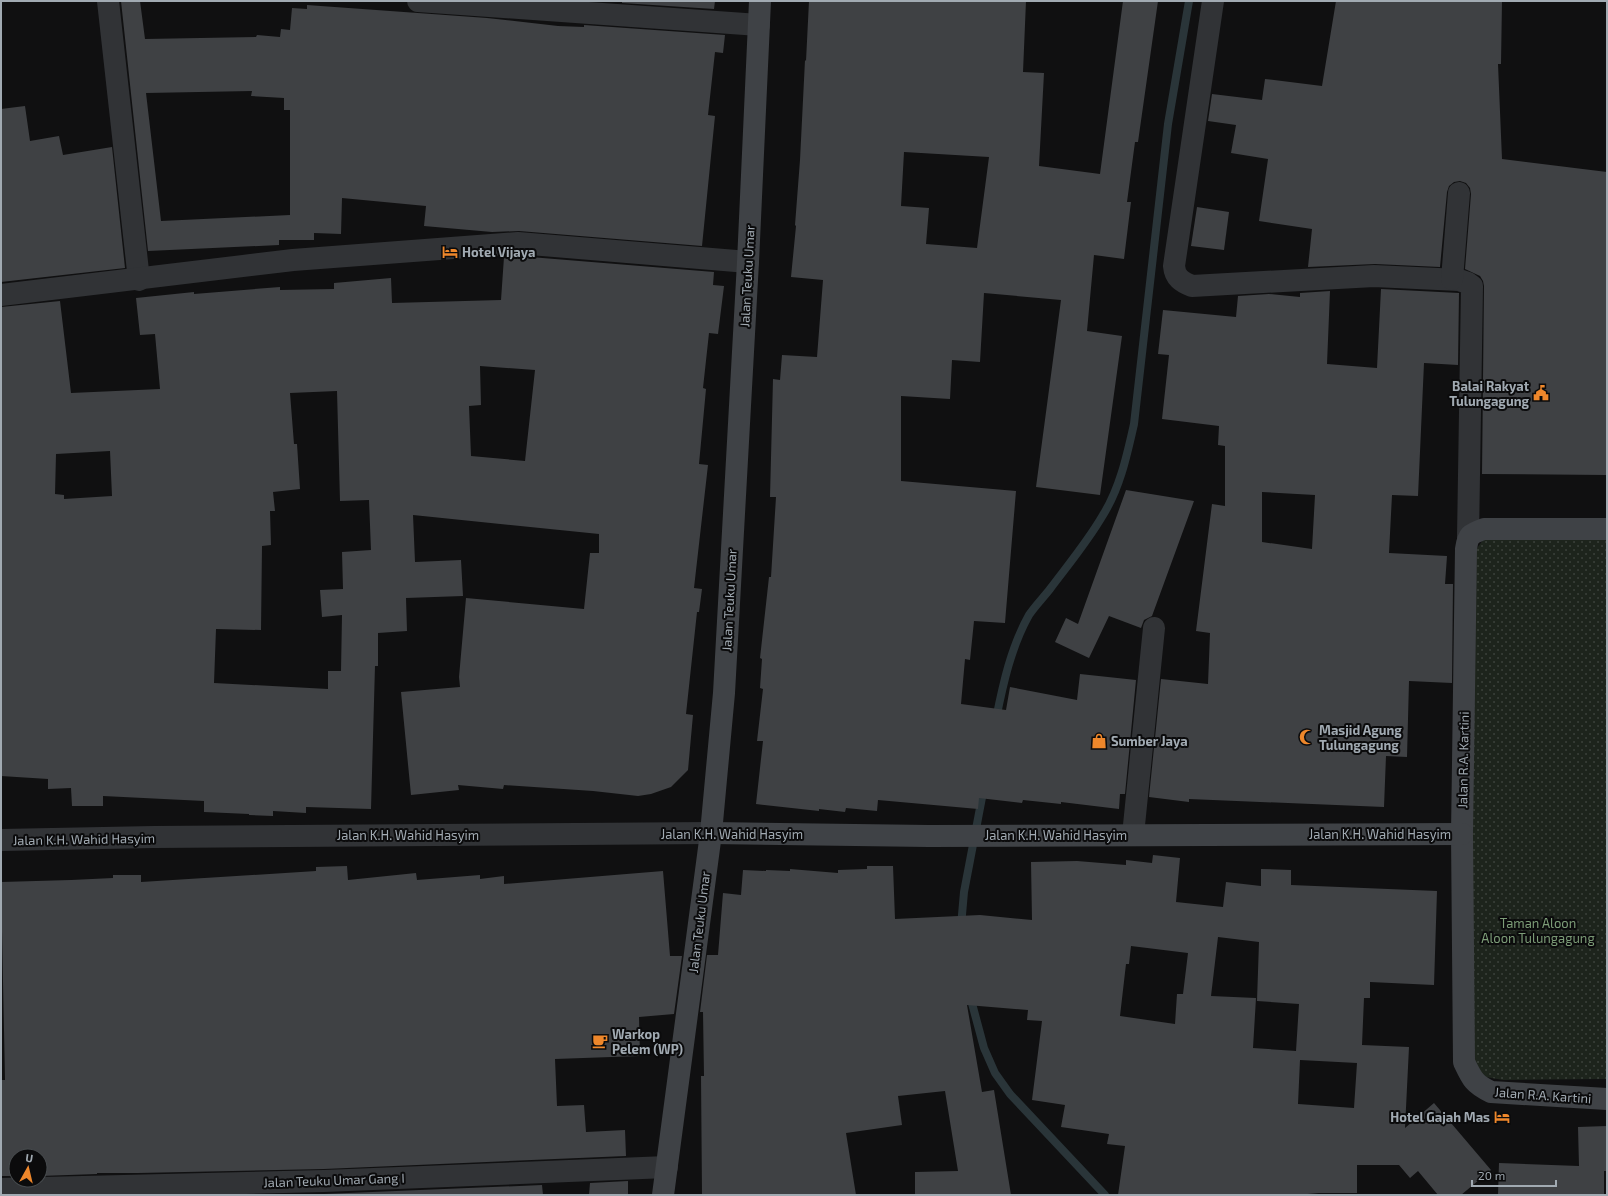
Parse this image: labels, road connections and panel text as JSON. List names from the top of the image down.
{
  "streets": {
    "street": [
      "Jalan Teuku Umar",
      "Jalan R.A. Kartini",
      "Jalan K.H. Wahid Hasyim",
      "Jalan Teuku Umar Gang I"
    ]
  },
  "crossings": [
    ["Jalan Teuku Umar", "Jalan K.H. Wahid Hasyim"],
    ["Jalan Teuku Umar", "Jalan Teuku Umar Gang I"],
    ["Jalan R.A. Kartini", "Jalan K.H. Wahid Hasyim"]
  ],
  "parks": ["Taman Aloon Aloon Tulungagung"],
  "places": {
    "hotel": ["Hotel Vijaya", "Hotel Gajah Mas"],
    "public building": ["Balai Rakyat Tulungagung"],
    "mosque": ["Masjid Agung Tulungagung"],
    "shop": ["Sumber Jaya"],
    "cafe": ["Warkop Pelem (WP)"]
  },
  "scale_bar": "20 m",
  "north": "top"
}
